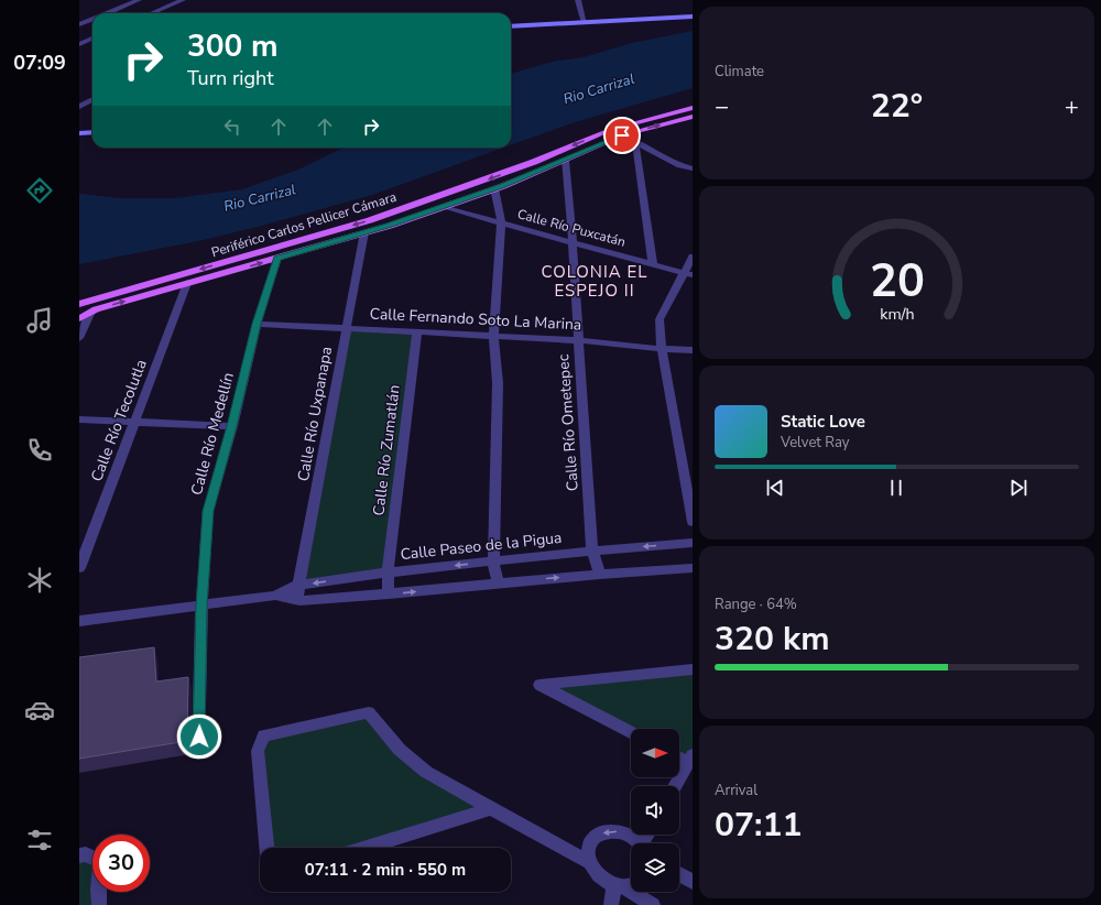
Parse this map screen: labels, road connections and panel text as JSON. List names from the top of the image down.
{
  "streets": {
    "main road": ["Periférico Carlos Pellicer Cámara"],
    "street": [
      "Calle Río Puxcatán",
      "Calle Fernando Soto La Marina",
      "Calle Río Uxpanapa",
      "Calle Río Tecolutla",
      "Calle Río Ometepec",
      "Calle Río Medellín",
      "Calle Río Zumatlán",
      "Calle Paseo de la Pigua"
    ]
  },
  "crossings": [
    ["Periférico Carlos Pellicer Cámara", "Calle Río Puxcatán"],
    ["Periférico Carlos Pellicer Cámara", "Calle Río Uxpanapa"],
    ["Periférico Carlos Pellicer Cámara", "Calle Río Tecolutla"],
    ["Periférico Carlos Pellicer Cámara", "Calle Río Ometepec"],
    ["Periférico Carlos Pellicer Cámara", "Calle Río Medellín"],
    ["Calle Río Puxcatán", "Calle Río Ometepec"],
    ["Calle Fernando Soto La Marina", "Calle Río Uxpanapa"],
    ["Calle Fernando Soto La Marina", "Calle Río Ometepec"],
    ["Calle Fernando Soto La Marina", "Calle Río Medellín"],
    ["Calle Fernando Soto La Marina", "Calle Río Zumatlán"],
    ["Calle Río Uxpanapa", "Calle Paseo de la Pigua"],
    ["Calle Río Ometepec", "Calle Paseo de la Pigua"],
    ["Calle Río Medellín", "Calle Paseo de la Pigua"],
    ["Calle Río Zumatlán", "Calle Paseo de la Pigua"]
  ],
  "districts": ["COLONIA EL ESPEJO II"],
  "water": ["Rio Carrizal"],
  "north": "right",
  "page": {
    "tabs": "07:09",
    "tile": [
      "Climate",
      ["Range · 64%", "320 km"],
      ["Arrival", "07:11"]
    ],
    "turn": ["300 m", "Turn right"],
    "heat": ["−", "22°", "+"],
    "song": ["Static Love", "Velvet Ray"],
    "limit": "30",
    "trip": "07:11 · 2 min · 550 m",
    "gauge": ["20", "km/h"]
  }
}
